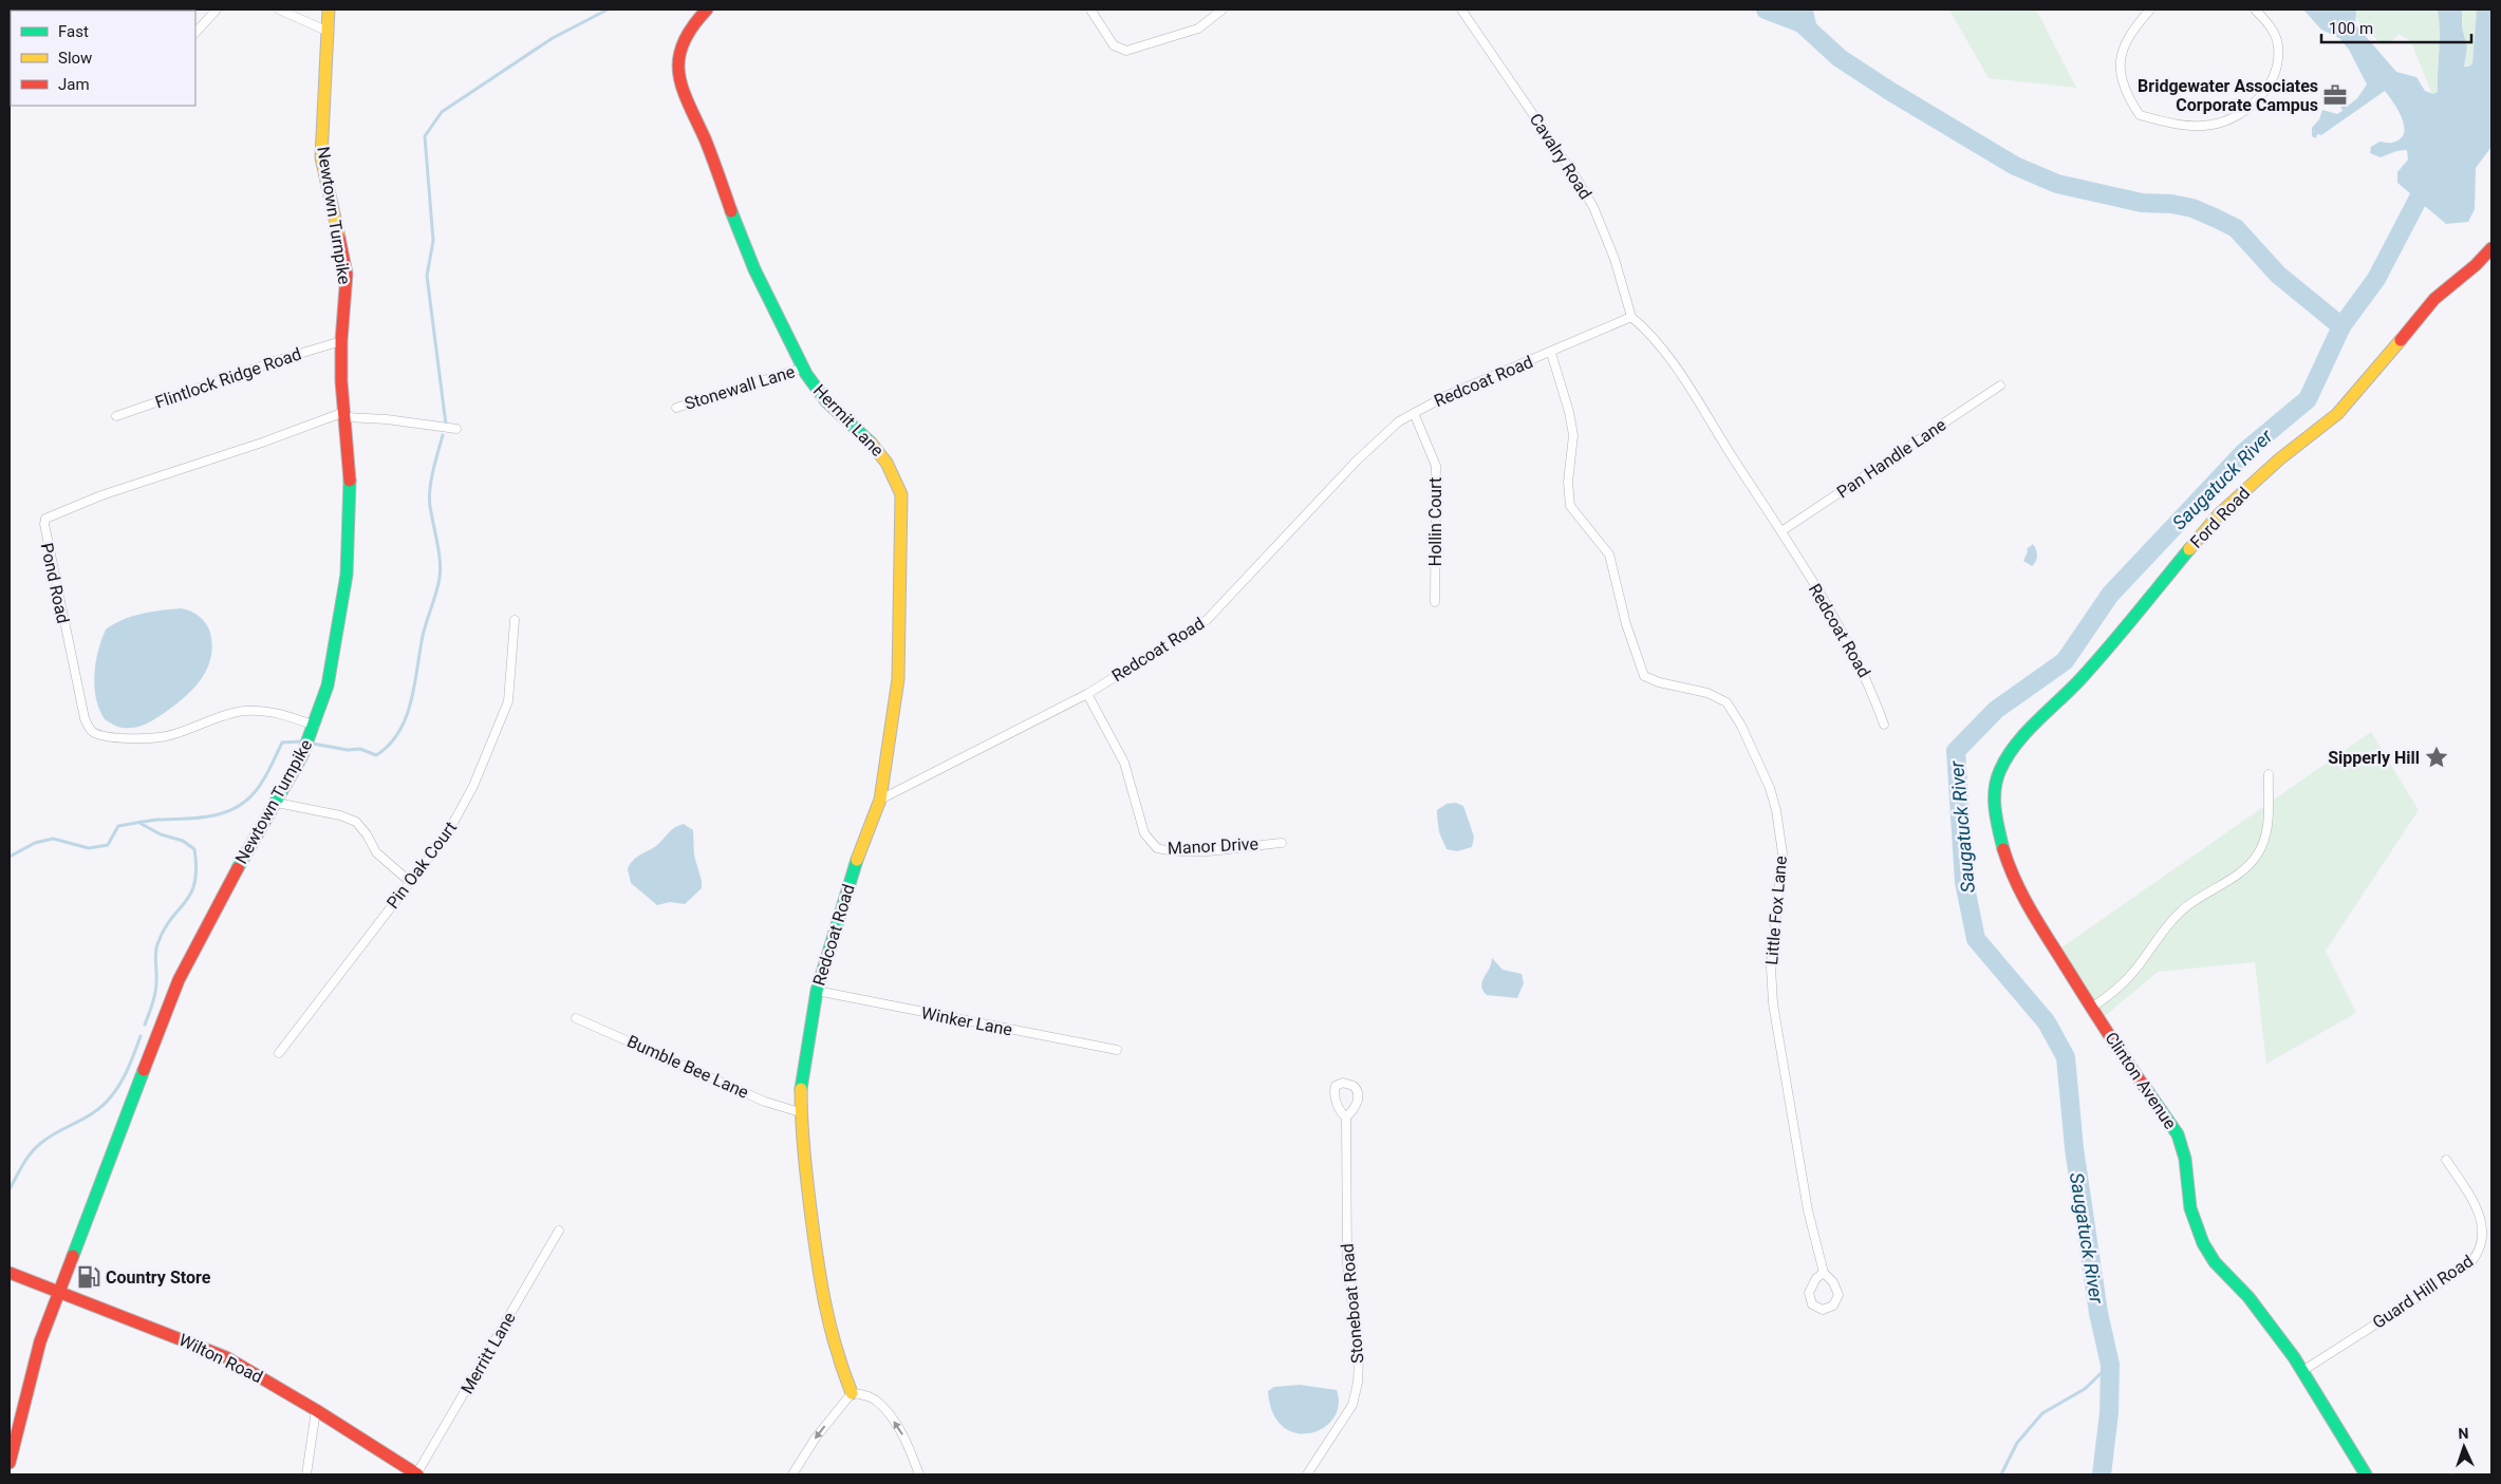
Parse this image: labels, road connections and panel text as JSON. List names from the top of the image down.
{
  "streets": {
    "street": [
      "Cavalry Road",
      "Newtown Turnpike",
      "Flintlock Ridge Road",
      "Redcoat Road",
      "Stonewall Lane",
      "Hermit Lane",
      "Pan Handle Lane",
      "Ford Road",
      "Hollin Court",
      "Pond Road",
      "Manor Drive",
      "Pin Oak Court",
      "Little Fox Lane",
      "Winker Lane",
      "Bumble Bee Lane",
      "Clinton Avenue",
      "Guard Hill Road",
      "Stoneboat Road",
      "Merritt Lane",
      "Wilton Road"
    ]
  },
  "crossings": [
    ["Cavalry Road", "Redcoat Road"],
    ["Newtown Turnpike", "Flintlock Ridge Road"],
    ["Newtown Turnpike", "Pond Road"],
    ["Newtown Turnpike", "Wilton Road"],
    ["Redcoat Road", "Hermit Lane"],
    ["Redcoat Road", "Pan Handle Lane"],
    ["Redcoat Road", "Hollin Court"],
    ["Redcoat Road", "Manor Drive"],
    ["Redcoat Road", "Little Fox Lane"],
    ["Redcoat Road", "Winker Lane"],
    ["Redcoat Road", "Bumble Bee Lane"],
    ["Stonewall Lane", "Hermit Lane"],
    ["Ford Road", "Clinton Avenue"],
    ["Clinton Avenue", "Guard Hill Road"],
    ["Merritt Lane", "Wilton Road"]
  ],
  "water": ["Saugatuck River"],
  "places": {
    "office": ["Bridgewater Associates Corporate Campus"],
    "place": ["Sipperly Hill"],
    "fuel station": ["Country Store"]
  },
  "legend": ["Fast", "Slow", "Jam"],
  "scale_bar": "100 m",
  "north": "top"
}
